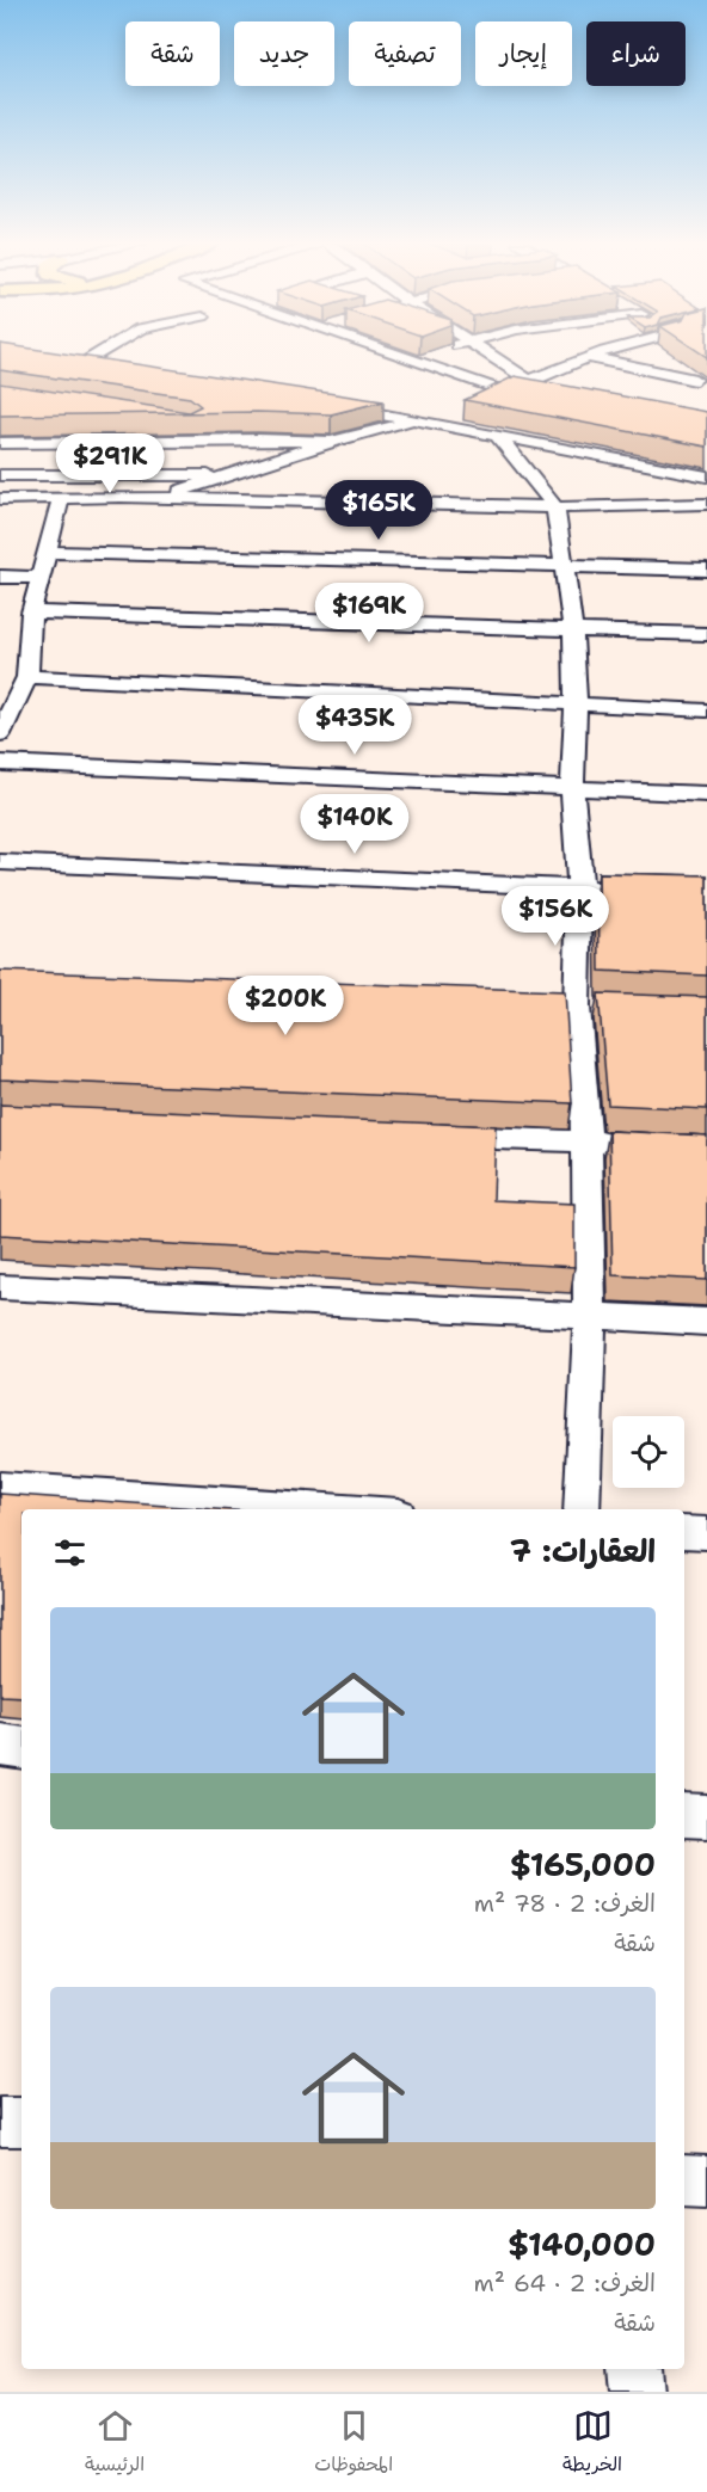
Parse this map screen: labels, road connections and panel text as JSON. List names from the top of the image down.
{
  "page": {
    "chip": [
      "شراء",
      "إيجار",
      "تصفية",
      "جديد",
      "شقة"
    ],
    "price": [
      "$291K",
      "$165K",
      "$169K",
      "$435K",
      "$140K",
      "$156K",
      "$200K"
    ],
    "heading": "العقارات: 7",
    "list": [
      {
        "name": "$165,000",
        "note": "الغرف: 2 · 78 m² · شقة"
      },
      {
        "name": "$140,000",
        "note": "الغرف: 2 · 64 m² · شقة"
      }
    ],
    "tabs": ["الخريطة", "المحفوظات", "الرئيسية"]
  }
}
